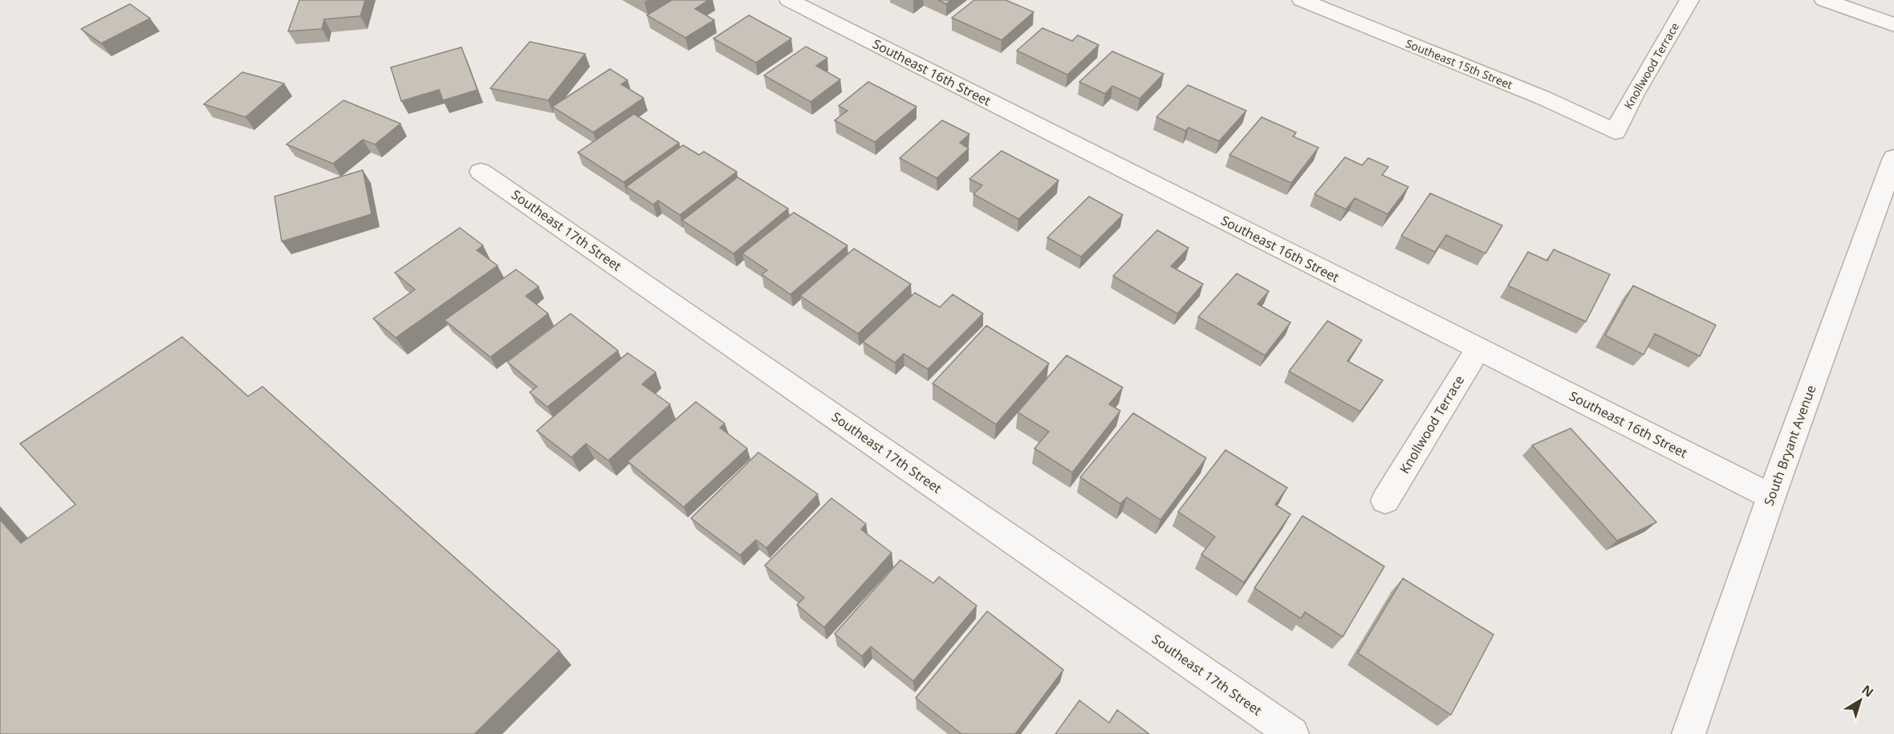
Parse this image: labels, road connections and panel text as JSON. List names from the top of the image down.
{
  "streets": {
    "street": [
      "Southeast 15th Street",
      "Knollwood Terrace",
      "Southeast 16th Street",
      "Southeast 17th Street",
      "South Bryant Avenue"
    ]
  },
  "crossings": [
    ["Southeast 15th Street", "Knollwood Terrace"],
    ["Knollwood Terrace", "Southeast 16th Street"],
    ["Southeast 16th Street", "South Bryant Avenue"]
  ],
  "north": "top right"
}
